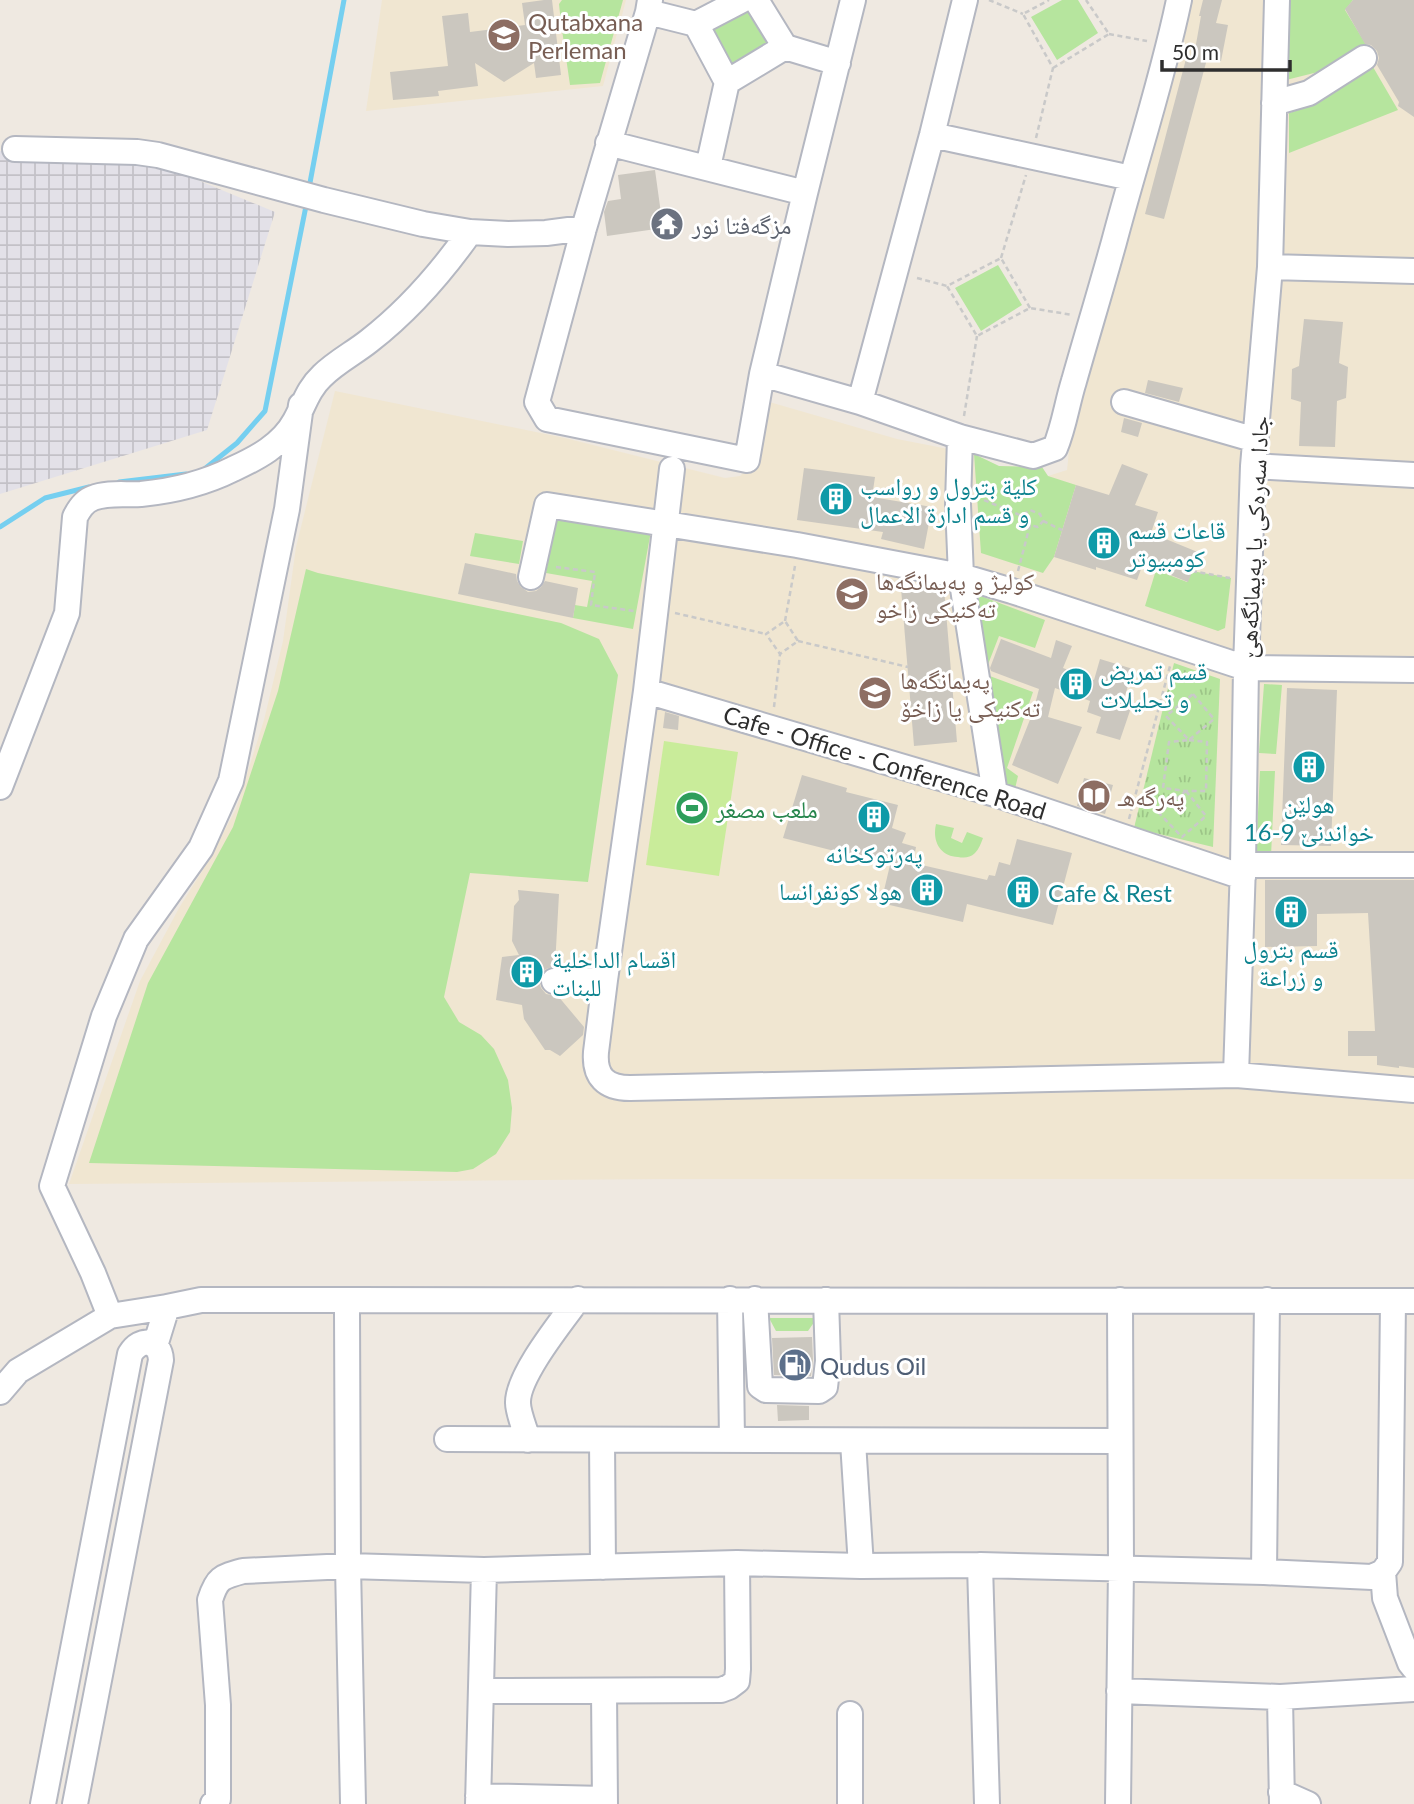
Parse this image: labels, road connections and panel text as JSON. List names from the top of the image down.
{
  "streets": {
    "street": ["جادا سه‌ره‌كى يا په‌يمانگه‌هێ", "Cafe - Office - Conference Road"]
  },
  "crossings": [
    ["جادا سه‌ره‌كى يا په‌يمانگه‌هێ", "Cafe - Office - Conference Road"]
  ],
  "places": {
    "school or university": ["Qutabxana Perleman", "كوليژ و په‌يمانگه‌ها ته‌كنيكى زاخو", "پەیمانگەها تەکنیکی یا زاخۆ"],
    "temple": ["مزگەفتا نور"],
    "building": [
      "كلية بترول و رواسب و قسم ادارة الاعمال",
      "قاعات قسم کومبیوتر",
      "قسم تمریض و تحلیلات",
      "هولێن خواندنێ 9-16",
      "په‌رتوكخانه‌",
      "هولا كونفرانسا",
      "Cafe & Rest",
      "قسم بترول و زراعة",
      "اقسام الداخلیة للبنات"
    ],
    "library": ["په‌رگه‌هـ"],
    "sports": ["ملعب مصغر"],
    "fuel station": ["Qudus Oil"]
  },
  "scale_bar": "50 m"
}
